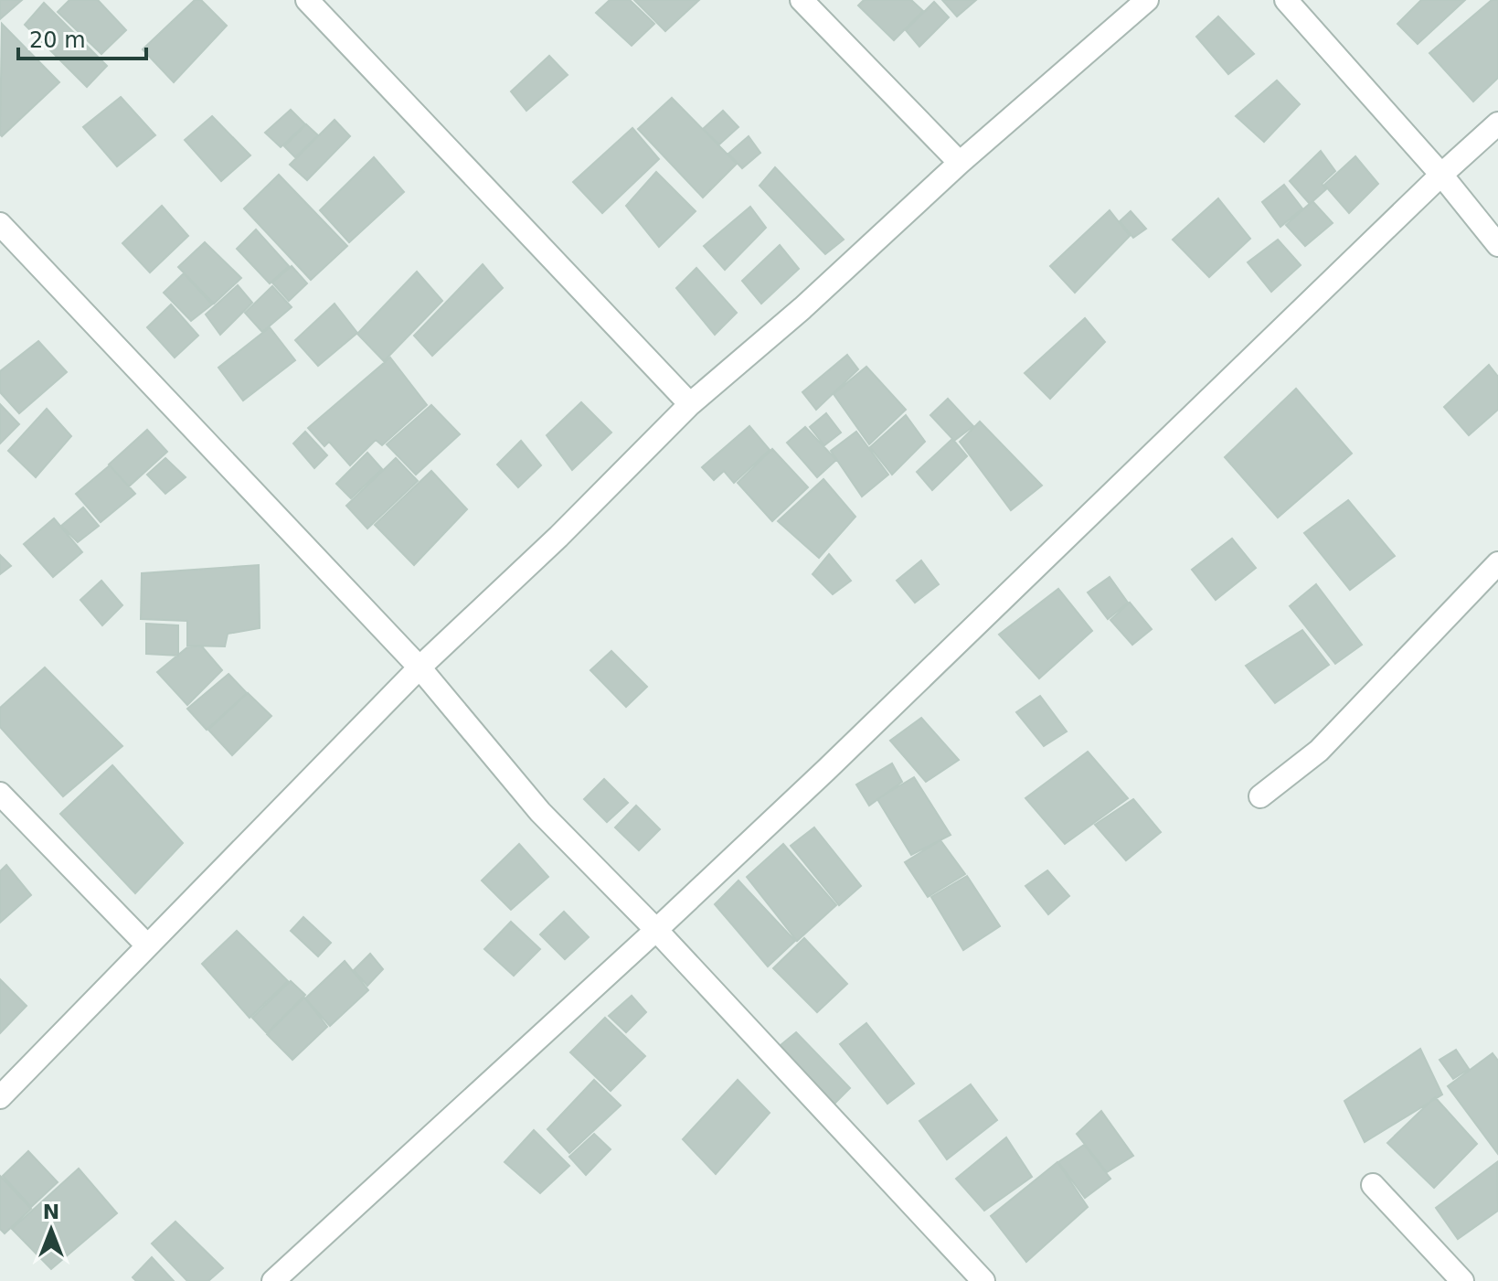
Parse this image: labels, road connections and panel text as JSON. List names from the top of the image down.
{
  "scale_bar": "20 m",
  "north": "top"
}
